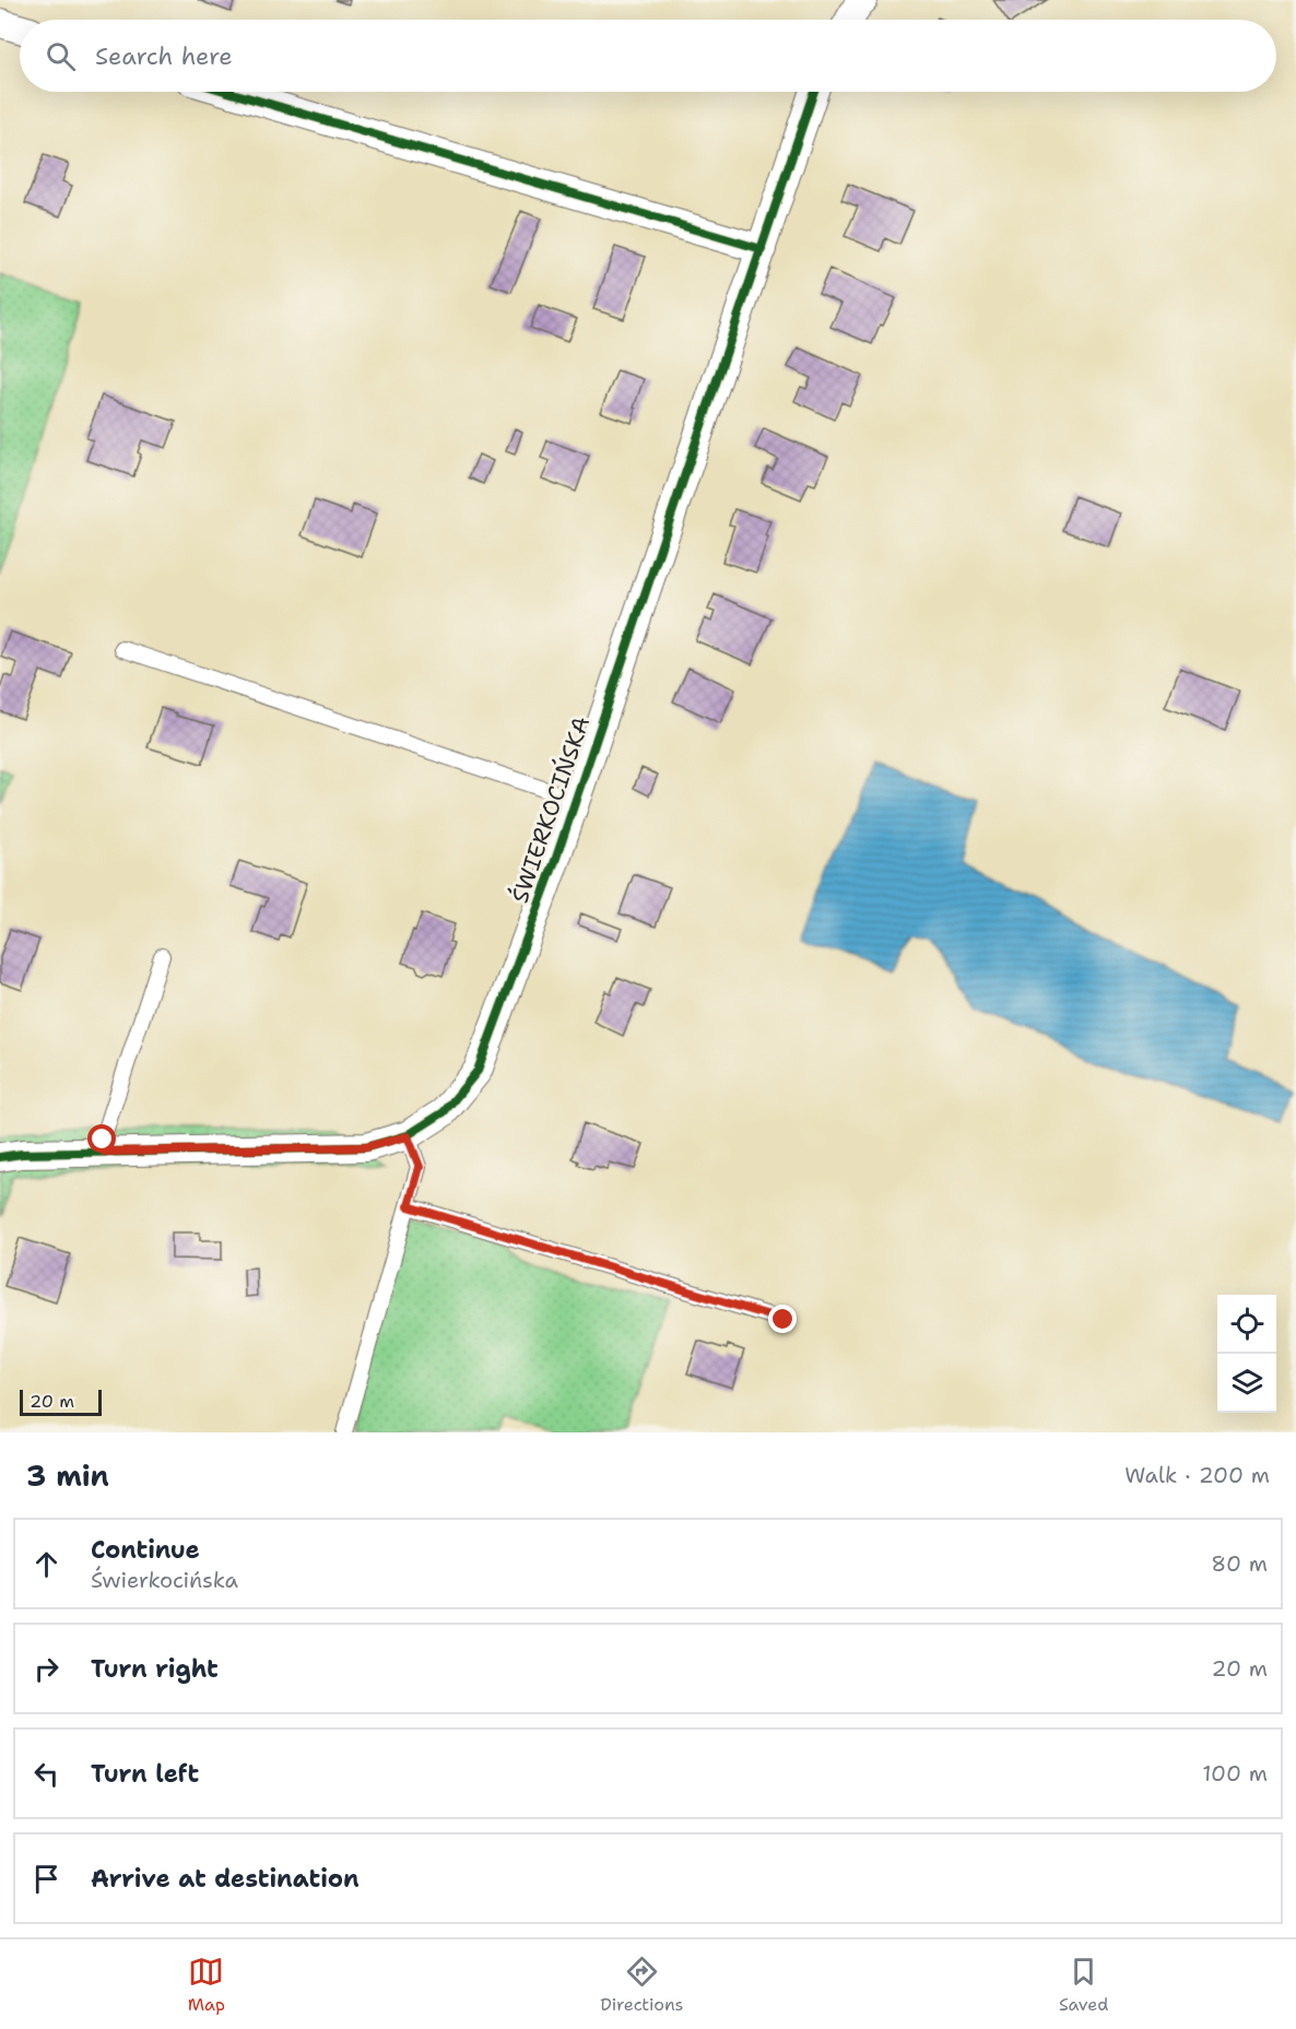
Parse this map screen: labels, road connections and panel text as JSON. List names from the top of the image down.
{
  "streets": {
    "street": ["ŚWIERKOCIŃSKA"]
  },
  "scale_bar": "20 m",
  "page": {
    "search": "Search here",
    "scale": "20 m",
    "heading": ["3 min", "Walk · 200 m"],
    "list": [
      ["Continue", "Świerkocińska", "80 m"],
      ["Turn right", "20 m"],
      ["Turn left", "100 m"],
      "Arrive at destination"
    ],
    "nav": ["Map", "Directions", "Saved"]
  }
}
